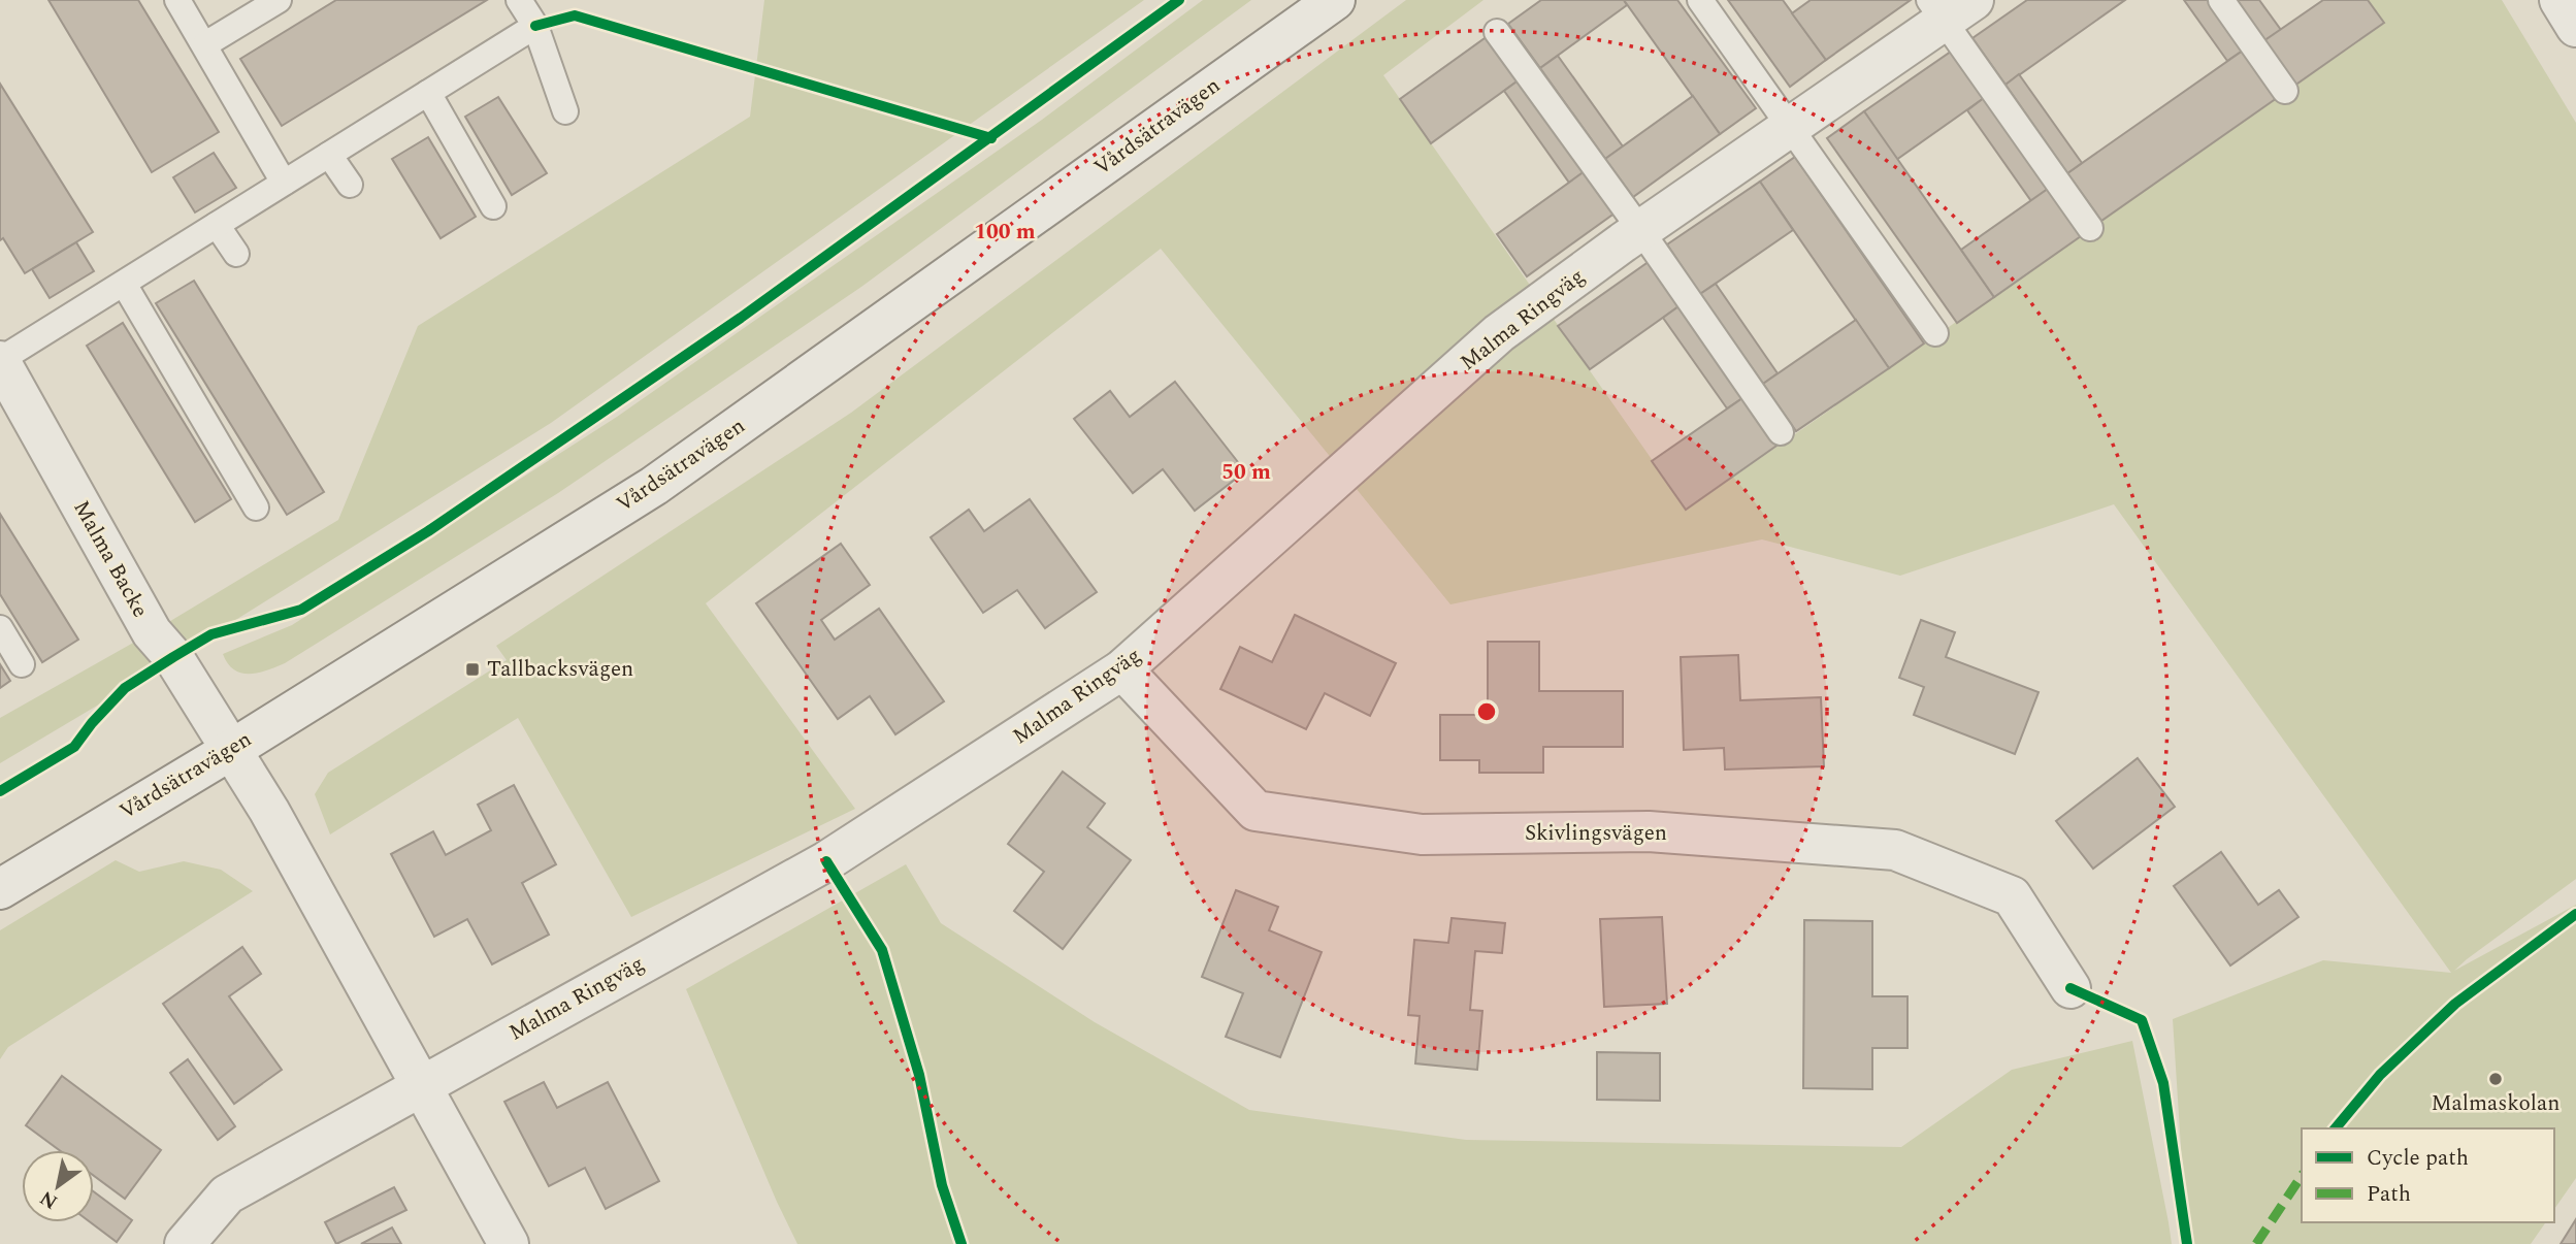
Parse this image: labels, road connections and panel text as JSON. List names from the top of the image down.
{
  "streets": {
    "street": [
      "Vårdsätravägen",
      "Malma Ringväg",
      "Malma Backe",
      "Skivlingsvägen"
    ]
  },
  "crossings": [
    ["Vårdsätravägen", "Malma Backe"],
    ["Malma Ringväg", "Skivlingsvägen"]
  ],
  "places": {
    "transit": ["Tallbacksvägen"],
    "other": ["Malmaskolan"]
  },
  "legend": ["Cycle path", "Path"],
  "north": "bottom left",
  "rings": ["100 m", "50 m"]
}
